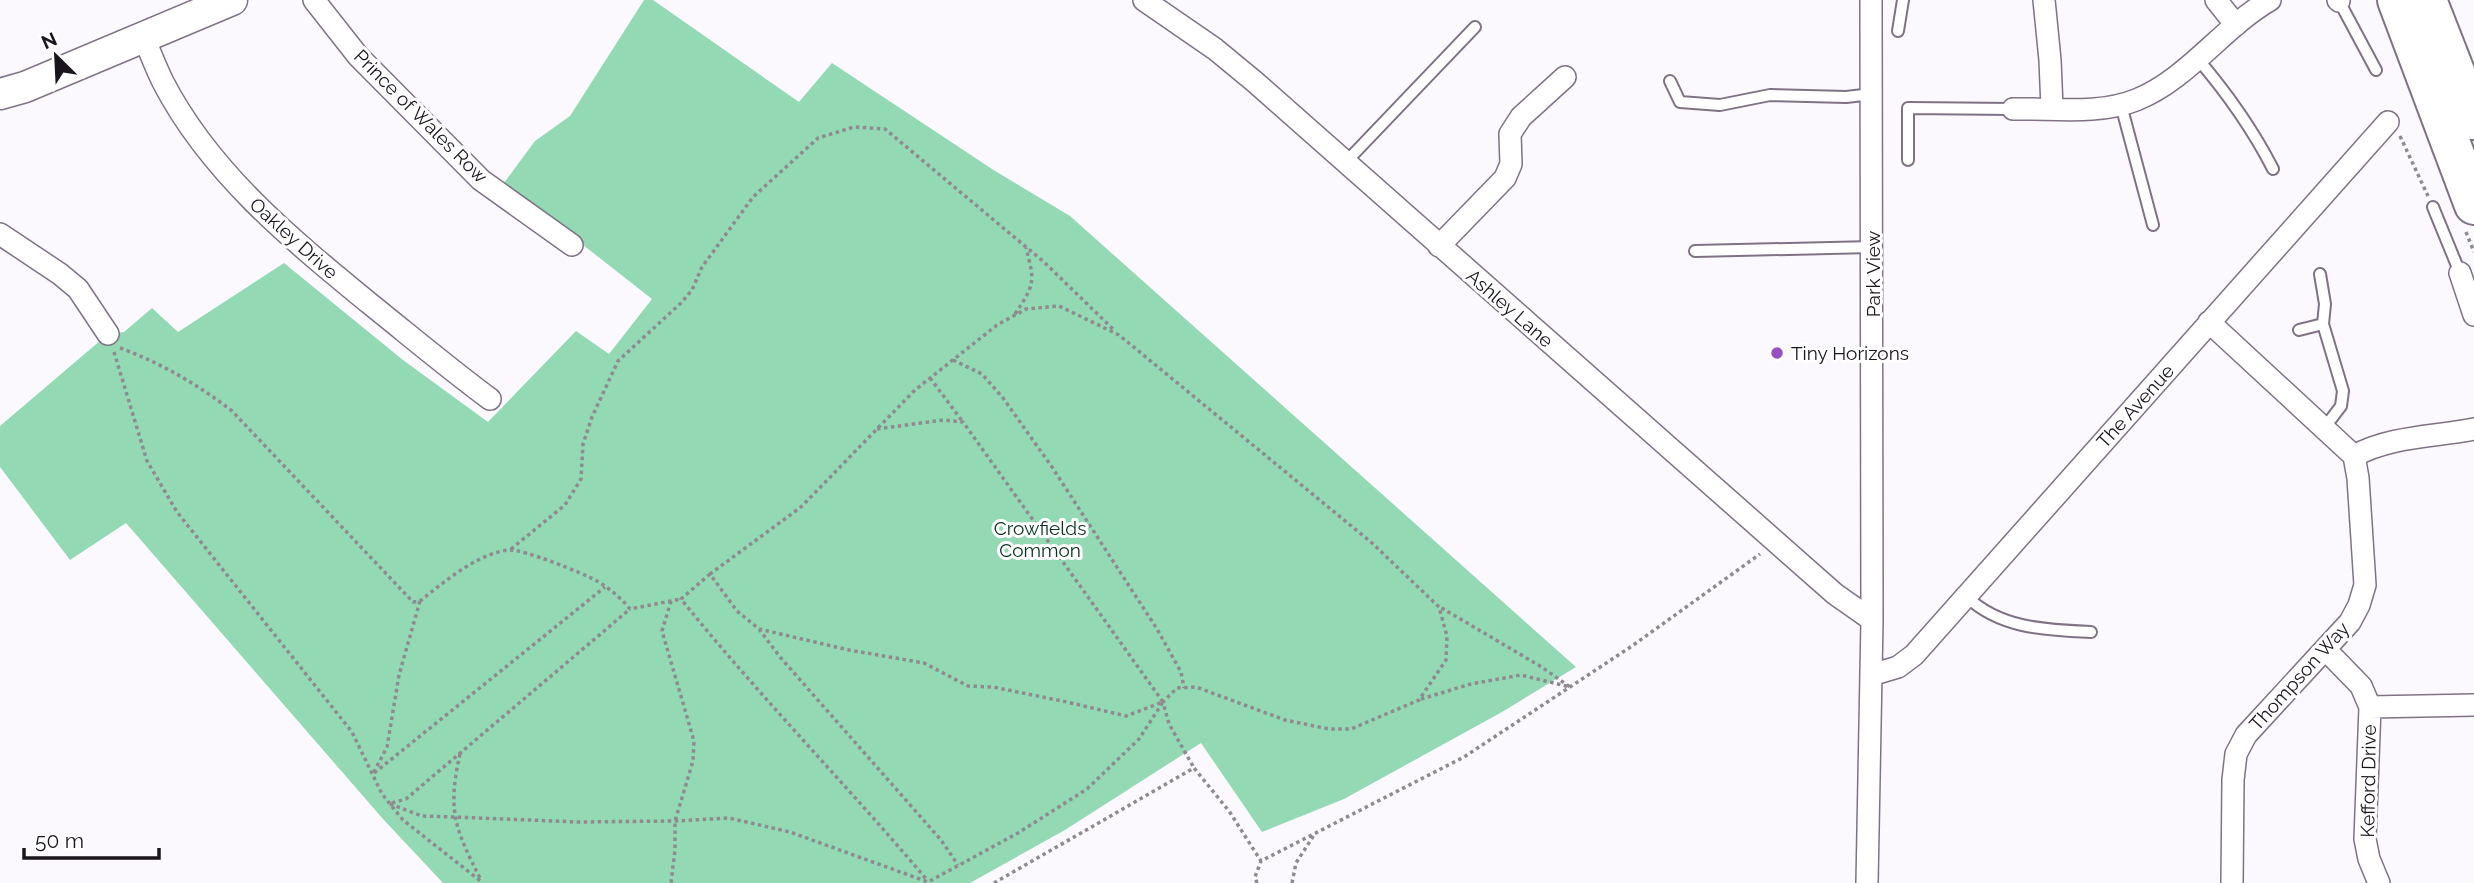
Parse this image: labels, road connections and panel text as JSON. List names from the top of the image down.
{
  "streets": {
    "street": [
      "Prince of Wales Row",
      "Oakley Drive",
      "Park View",
      "Ashley Lane",
      "The Avenue",
      "Thompson Way",
      "Kefford Drive"
    ]
  },
  "crossings": [
    ["Park View", "Ashley Lane"],
    ["Park View", "The Avenue"],
    ["Thompson Way", "Kefford Drive"]
  ],
  "parks": ["Crowfields Common"],
  "places": ["Tiny Horizons"],
  "scale_bar": "50 m",
  "north": "top left"
}
